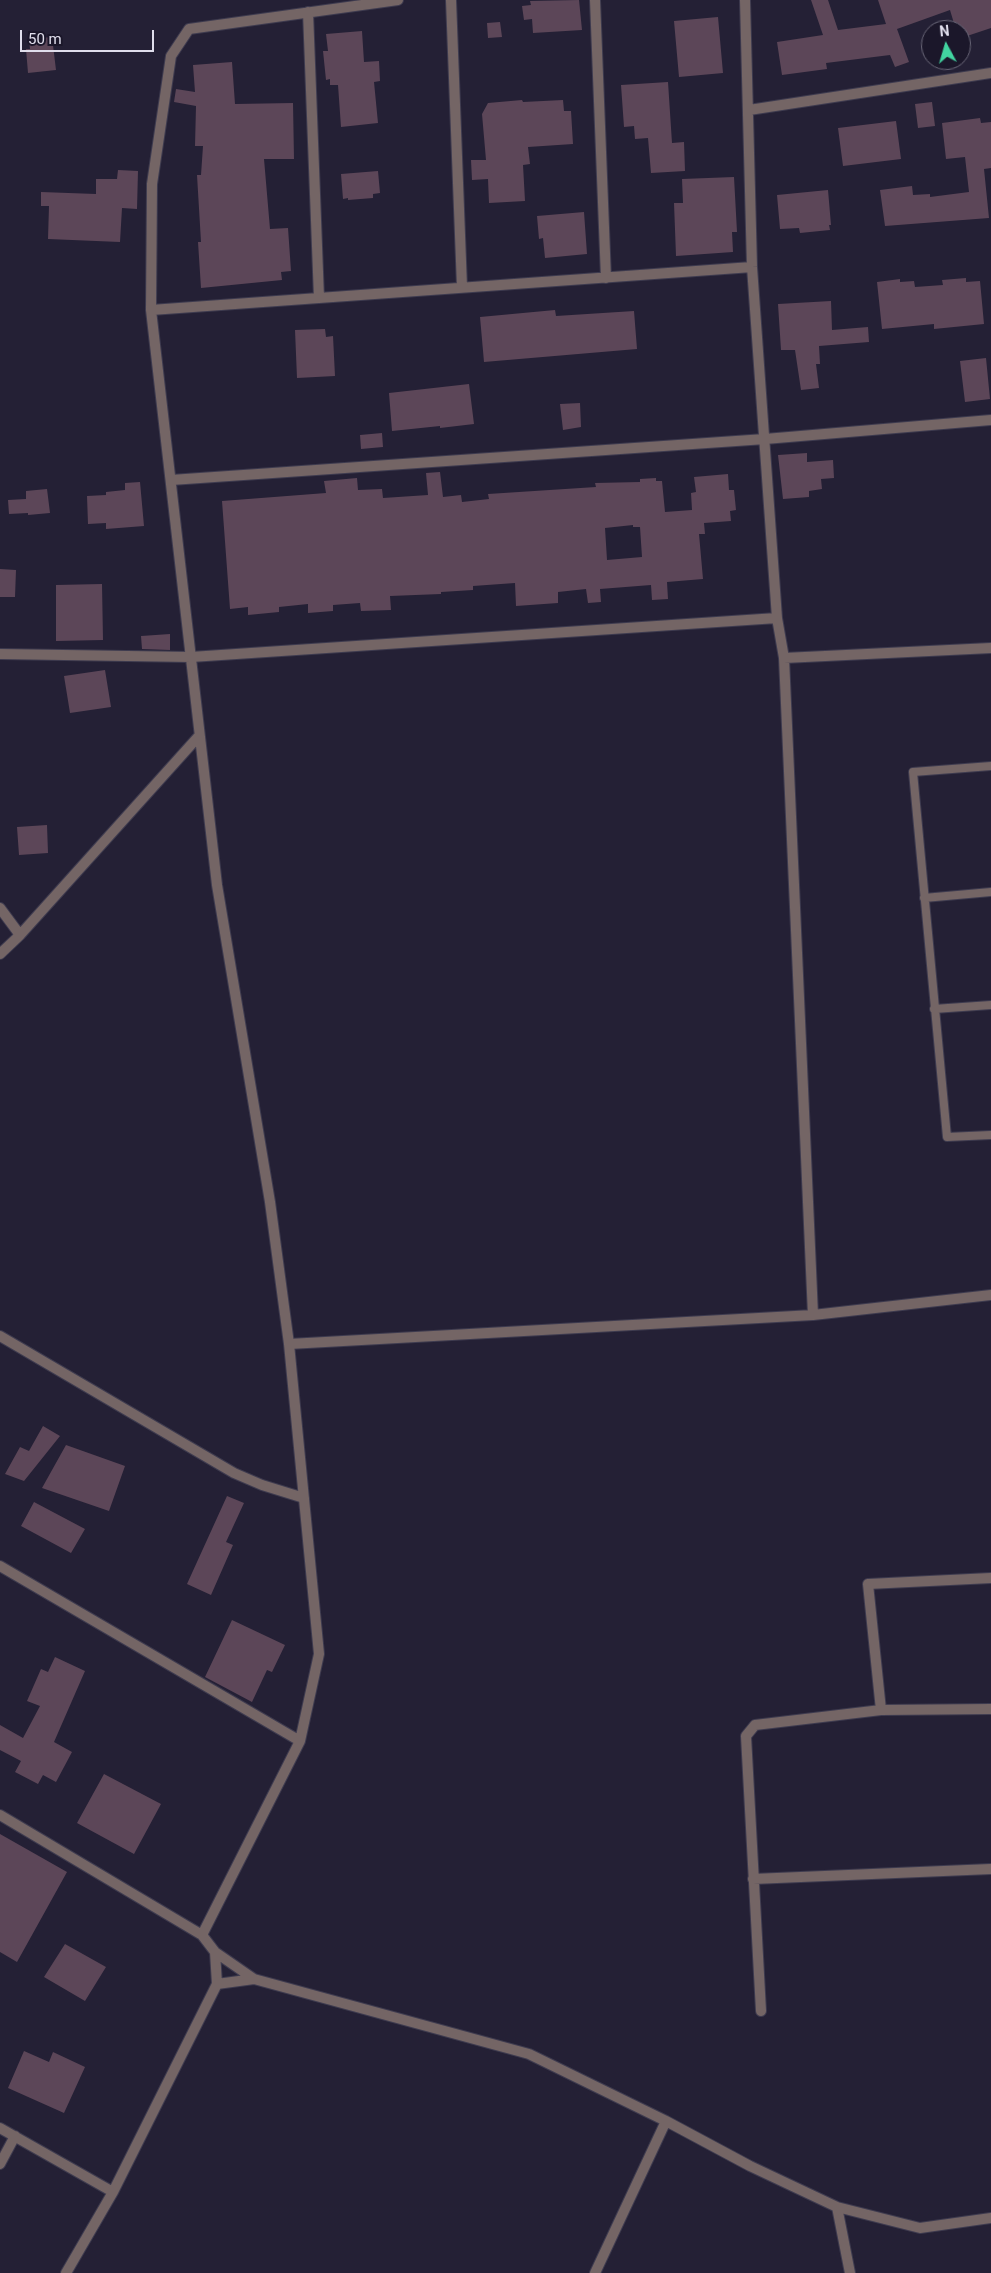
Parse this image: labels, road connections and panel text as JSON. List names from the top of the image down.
{
  "scale_bar": "50 m",
  "north": "top"
}
